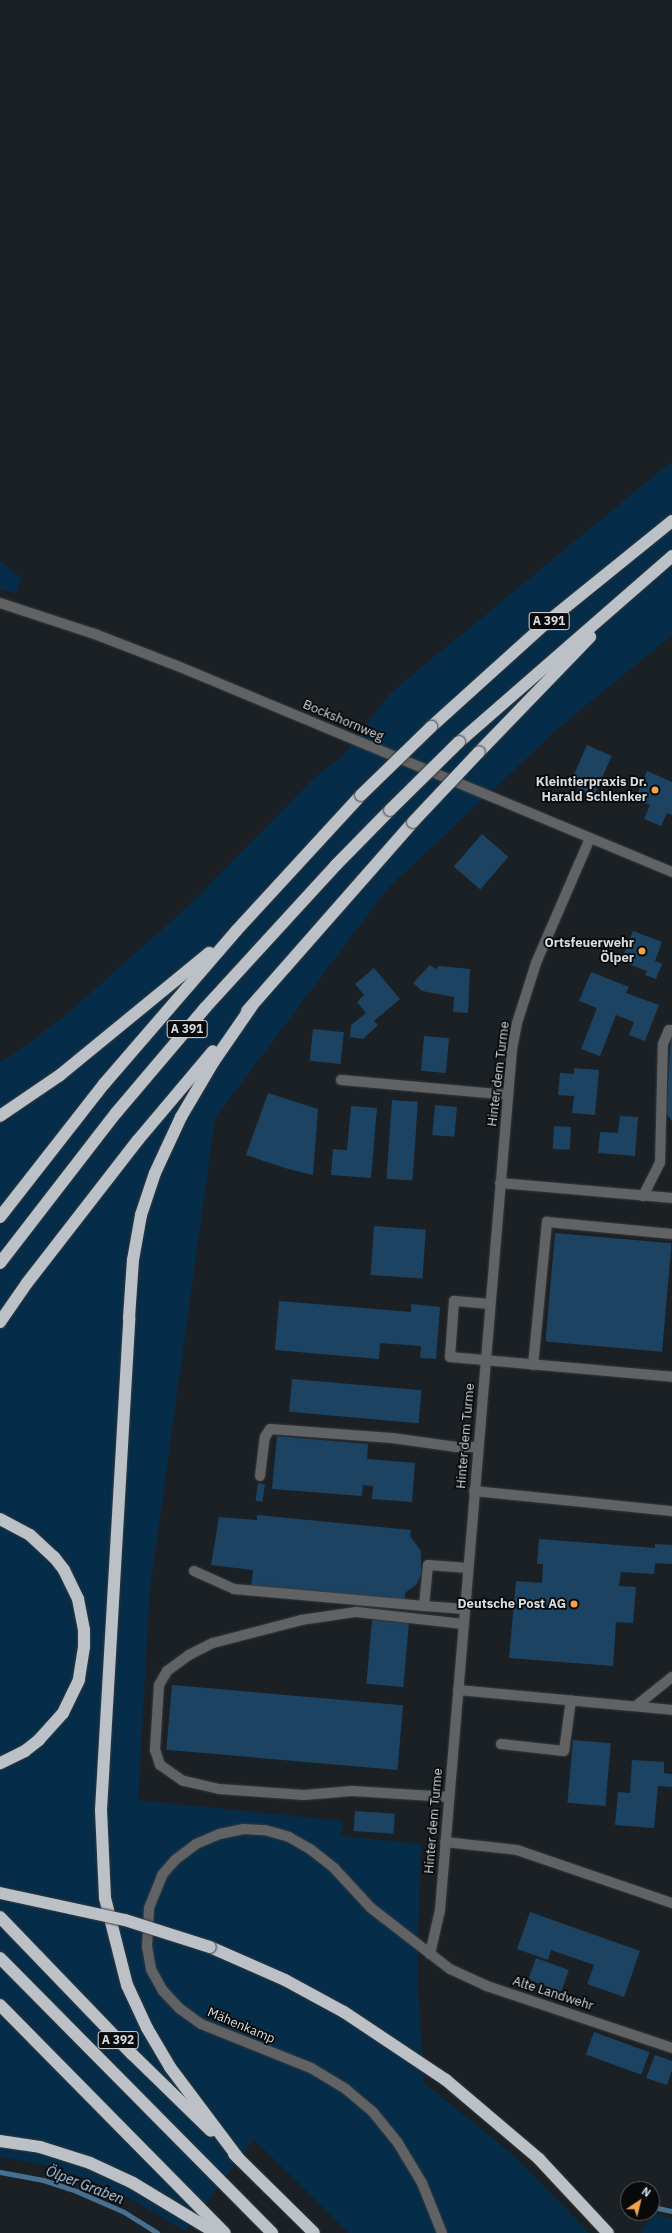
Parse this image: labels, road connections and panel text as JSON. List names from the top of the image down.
{
  "streets": {
    "highway": ["A 391", "A 392"],
    "street": [
      "Bockshornweg",
      "Hinter dem Turme",
      "Alte Landwehr",
      "Mähenkamp"
    ]
  },
  "crossings": [
    ["Bockshornweg", "Hinter dem Turme"],
    ["Hinter dem Turme", "Alte Landwehr"],
    ["Hinter dem Turme", "Mähenkamp"],
    ["Alte Landwehr", "Mähenkamp"]
  ],
  "water": ["Ölper Graben"],
  "places": ["Kleintierpraxis Dr. Harald Schlenker", "Ortsfeuerwehr Ölper", "Deutsche Post AG"],
  "north": "top right"
}
